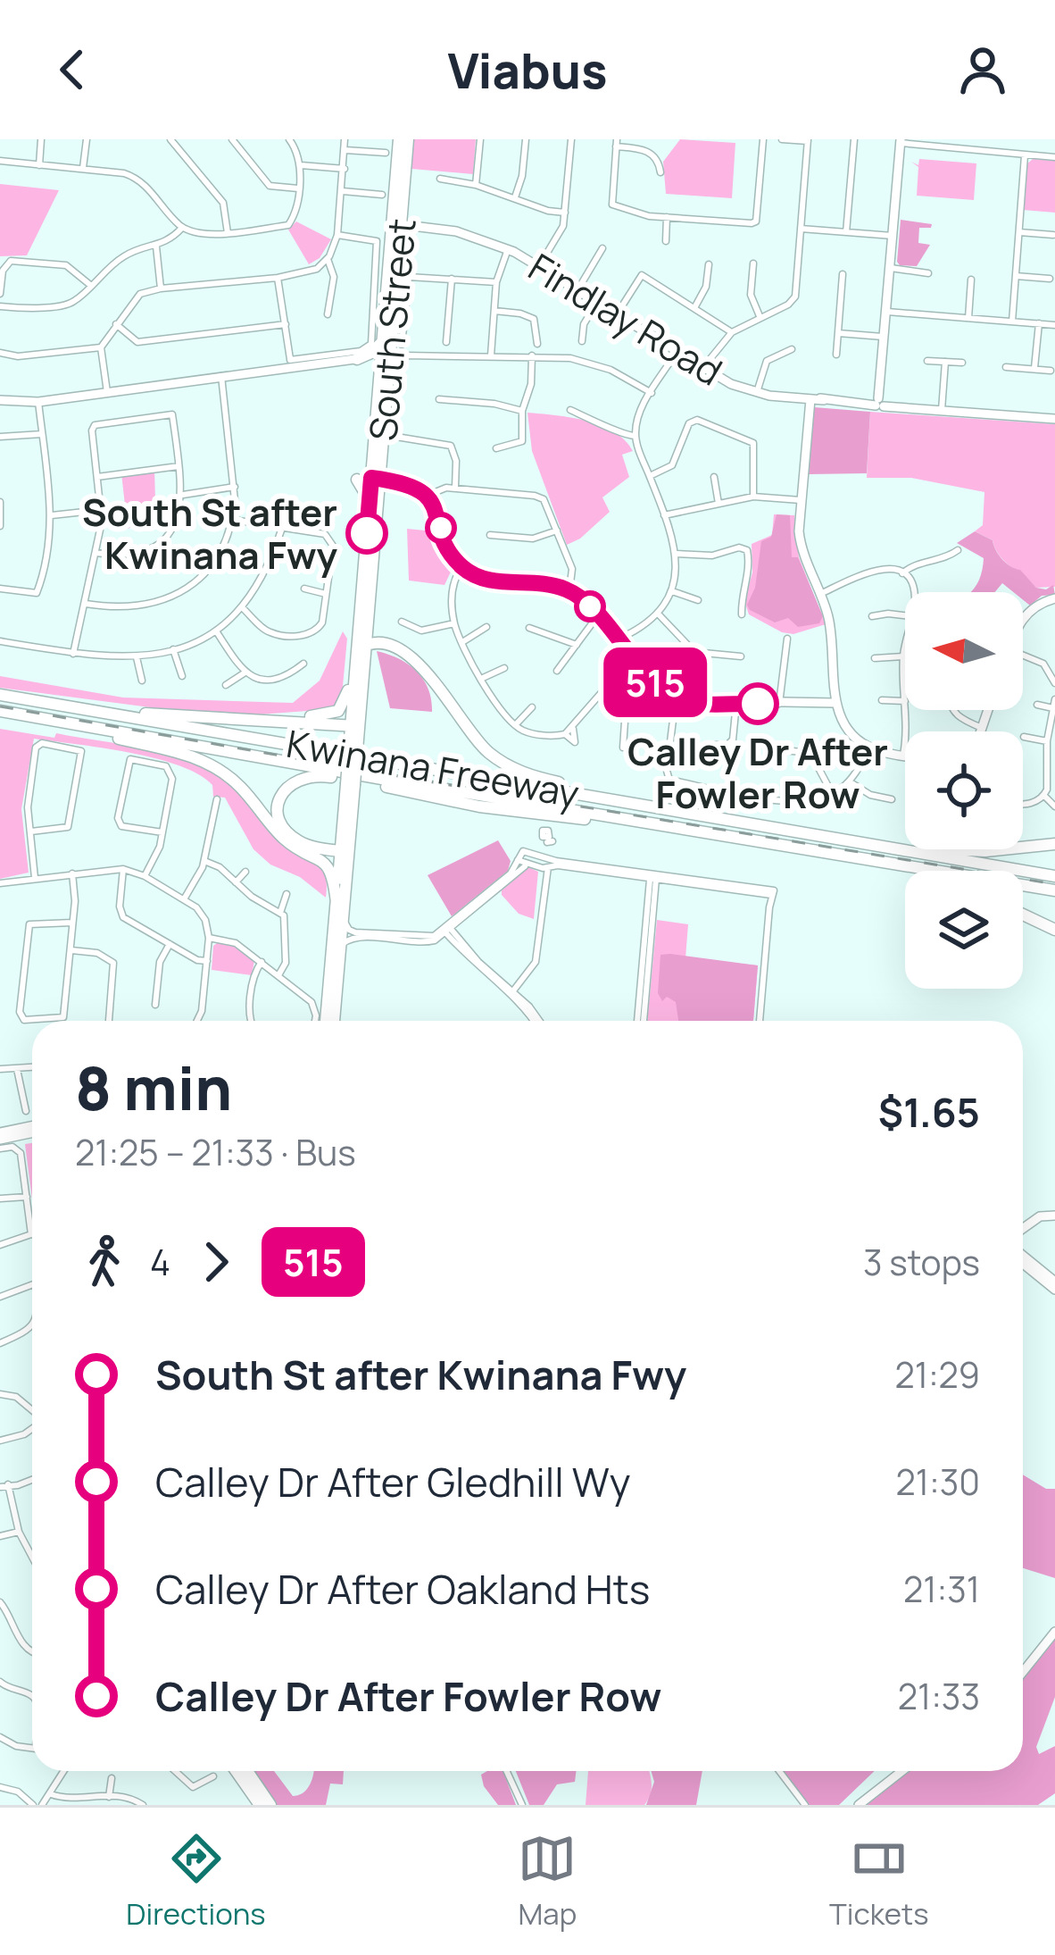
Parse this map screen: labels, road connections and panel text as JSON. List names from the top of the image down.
{
  "streets": {
    "highway": ["South Street", "Kwinana Freeway"],
    "main road": ["Findlay Road"]
  },
  "crossings": [
    ["Findlay Road", "South Street"]
  ],
  "places": ["South St after Kwinana Fwy", "Calley Dr After Fowler Row"],
  "lines": ["bus line 515"],
  "north": "left",
  "page": {
    "header": "Viabus",
    "on_map": "515",
    "heading": ["8 min", "21:25 – 21:33 · Bus", "$1.65"],
    "legs": ["4", "515", "3 stops"],
    "list": [
      {
        "name": "South St after Kwinana Fwy",
        "value": "21:29"
      },
      {
        "name": "Calley Dr After Gledhill Wy",
        "value": "21:30"
      },
      {
        "name": "Calley Dr After Oakland Hts",
        "value": "21:31"
      },
      {
        "name": "Calley Dr After Fowler Row",
        "value": "21:33"
      }
    ],
    "tabs": ["Directions", "Map", "Tickets"]
  }
}
